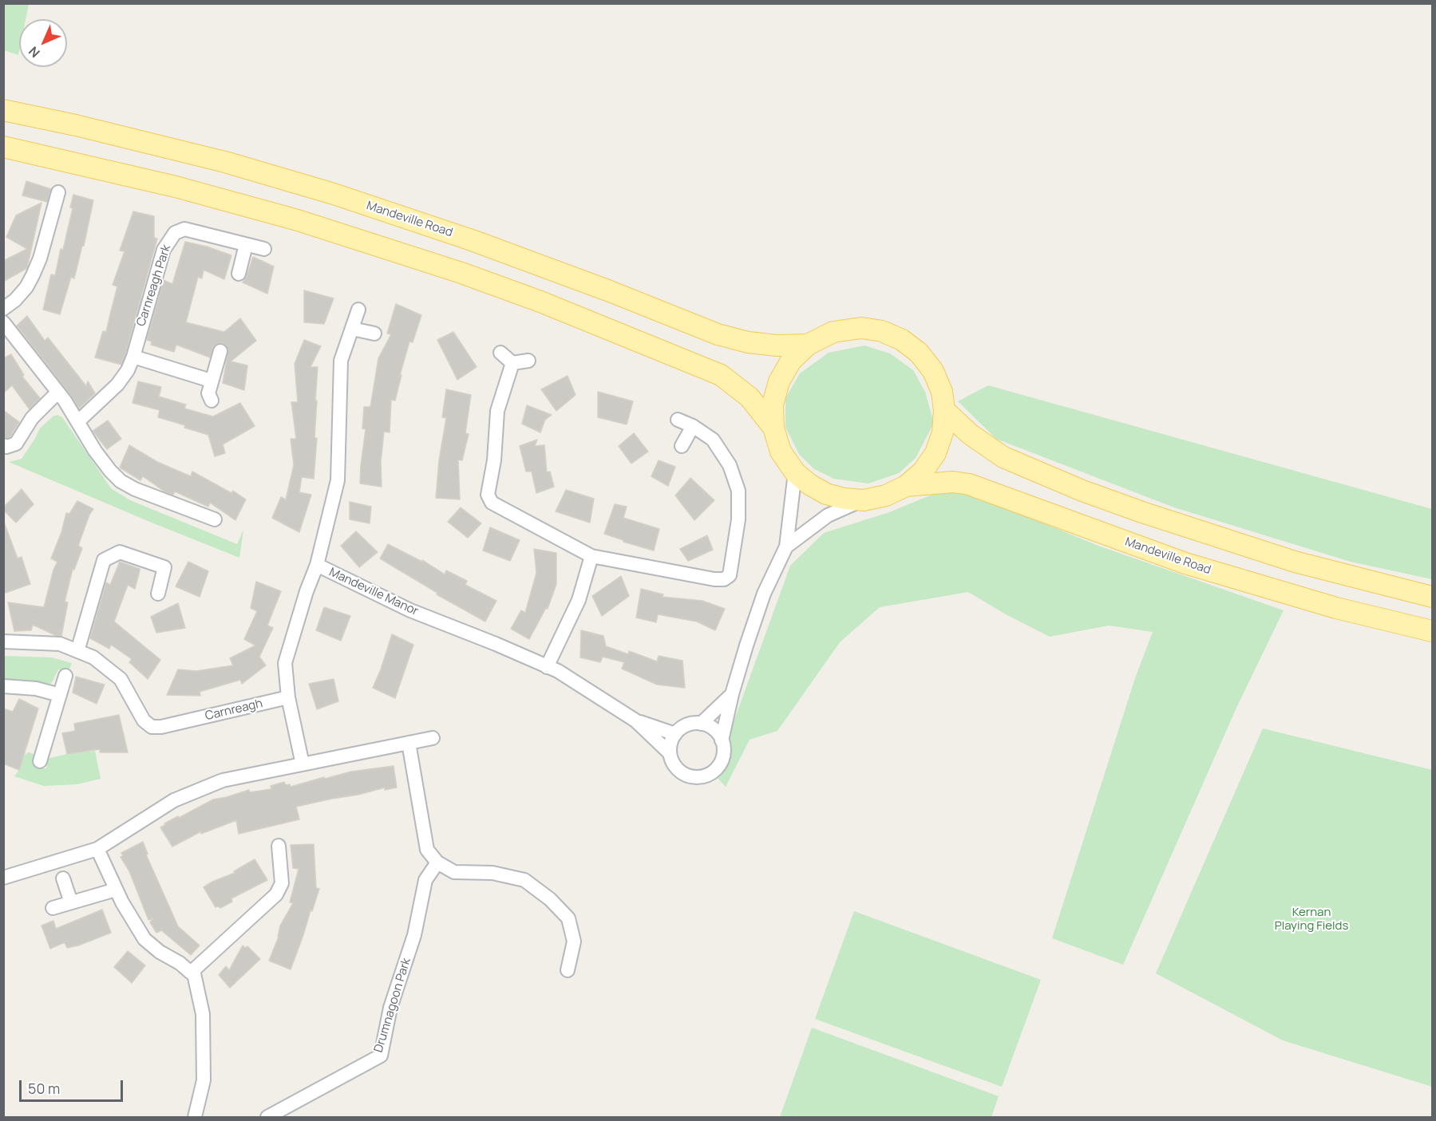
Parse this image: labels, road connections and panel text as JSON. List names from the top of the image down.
{
  "streets": {
    "main road": ["Mandeville Road"],
    "street": [
      "Carnreagh Park",
      "Mandeville Manor",
      "Carnreagh",
      "Drumnagoon Park"
    ]
  },
  "parks": ["Kernan Playing Fields"],
  "scale_bar": "50 m",
  "north": "bottom left"
}
